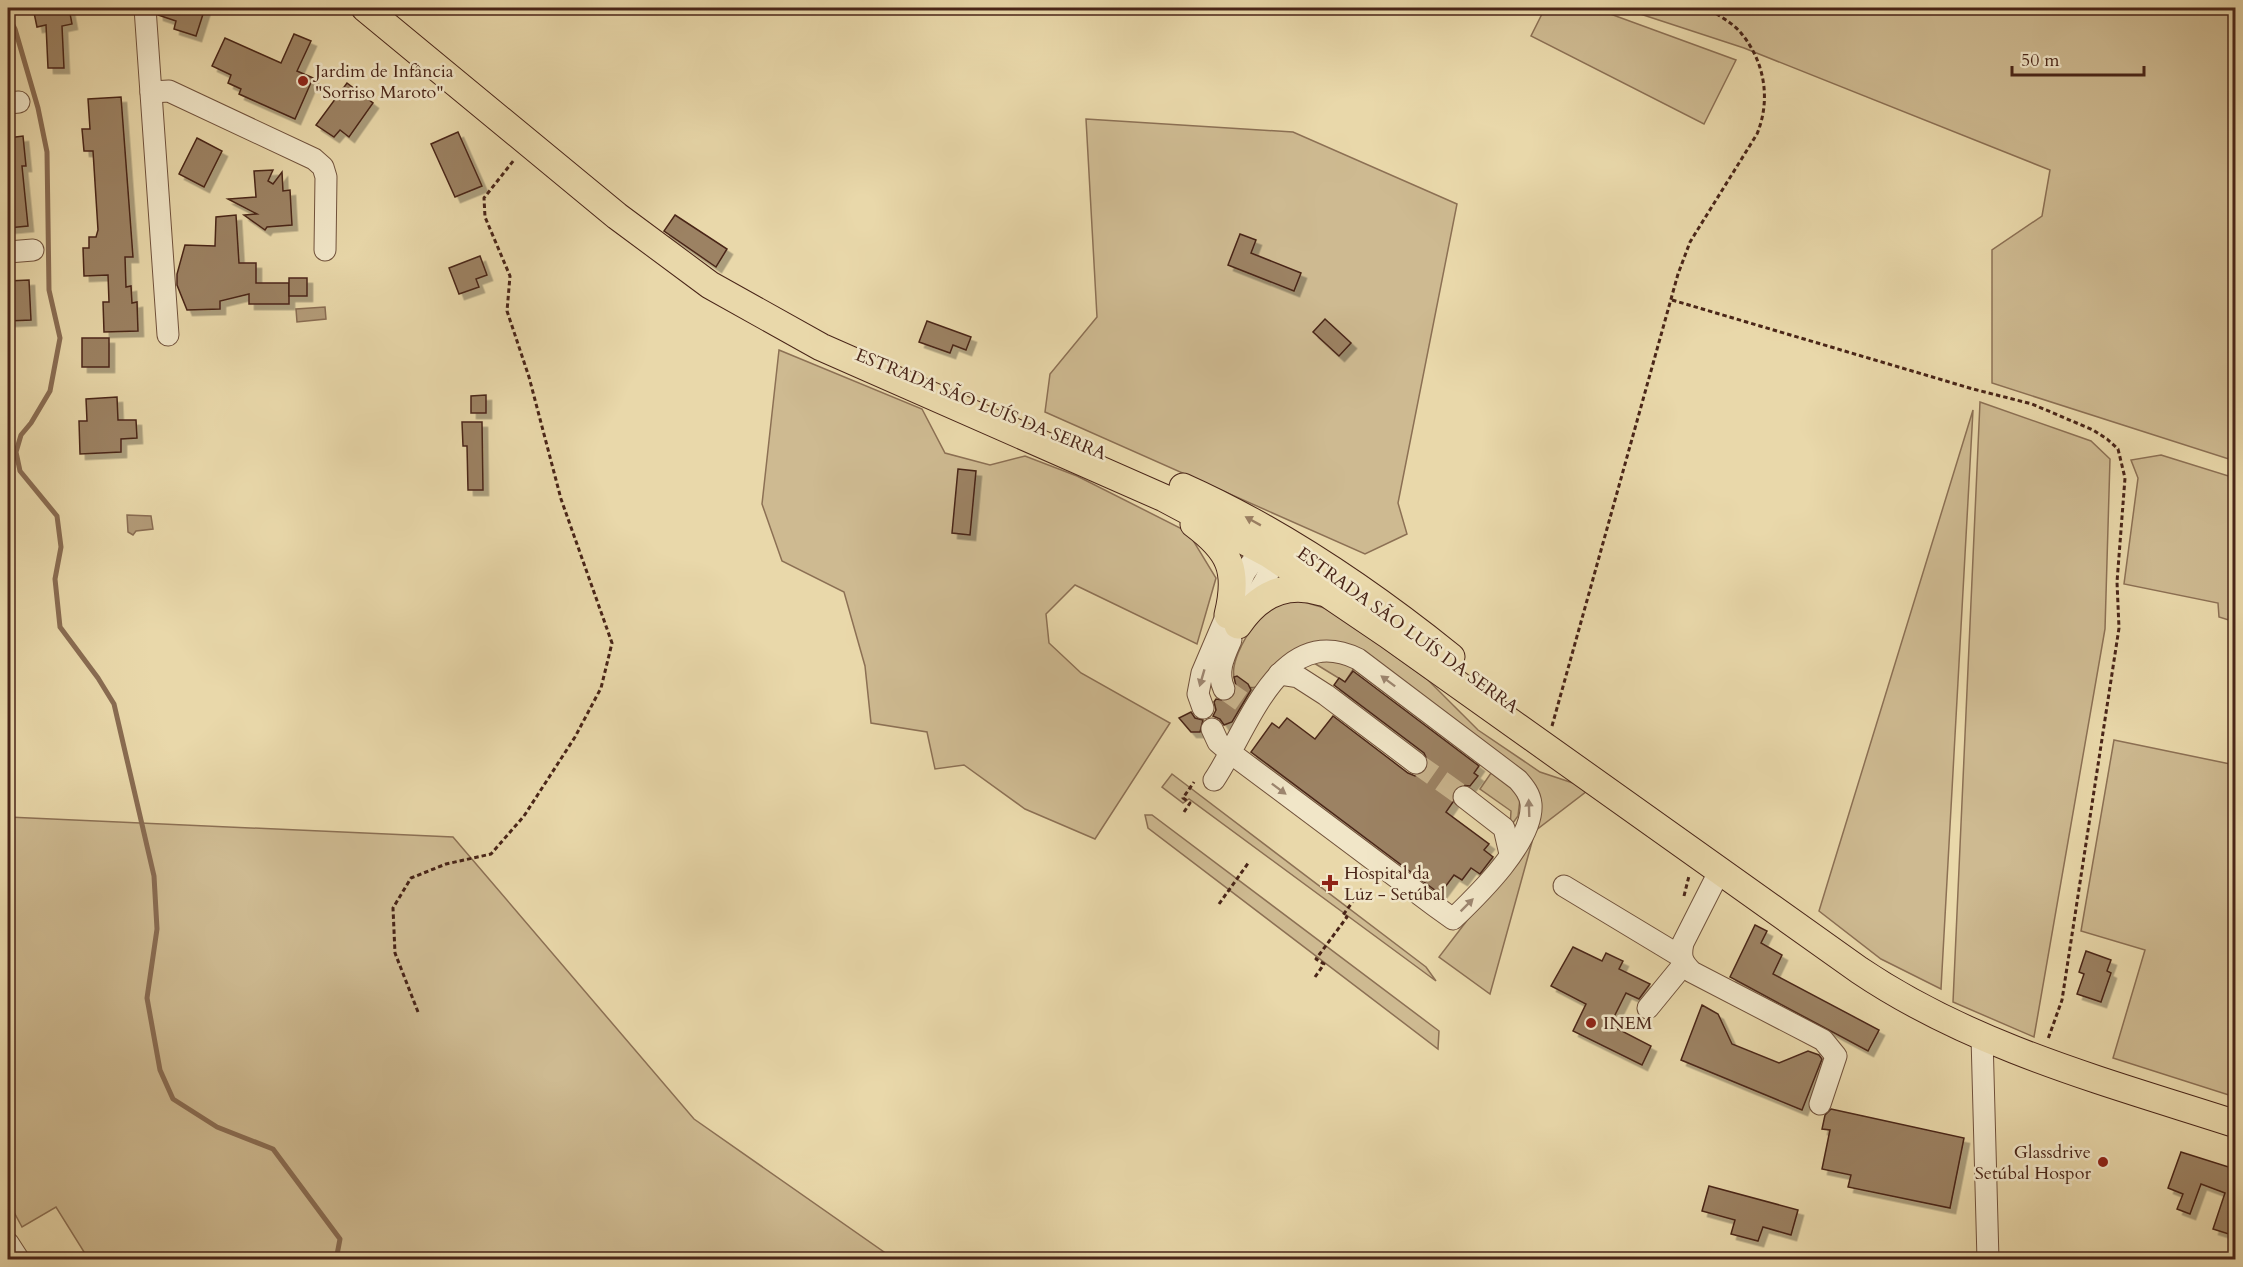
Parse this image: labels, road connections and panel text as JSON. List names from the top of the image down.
{
  "streets": {
    "main road": ["ESTRADA SÃO LUÍS DA SERRA"]
  },
  "places": {
    "other": ["Jardim de Infância \"Sorriso Maroto\"", "INEM", "Glassdrive Setúbal Hospor"],
    "health": ["Hospital da Luz - Setúbal"]
  },
  "scale_bar": "50 m"
}
